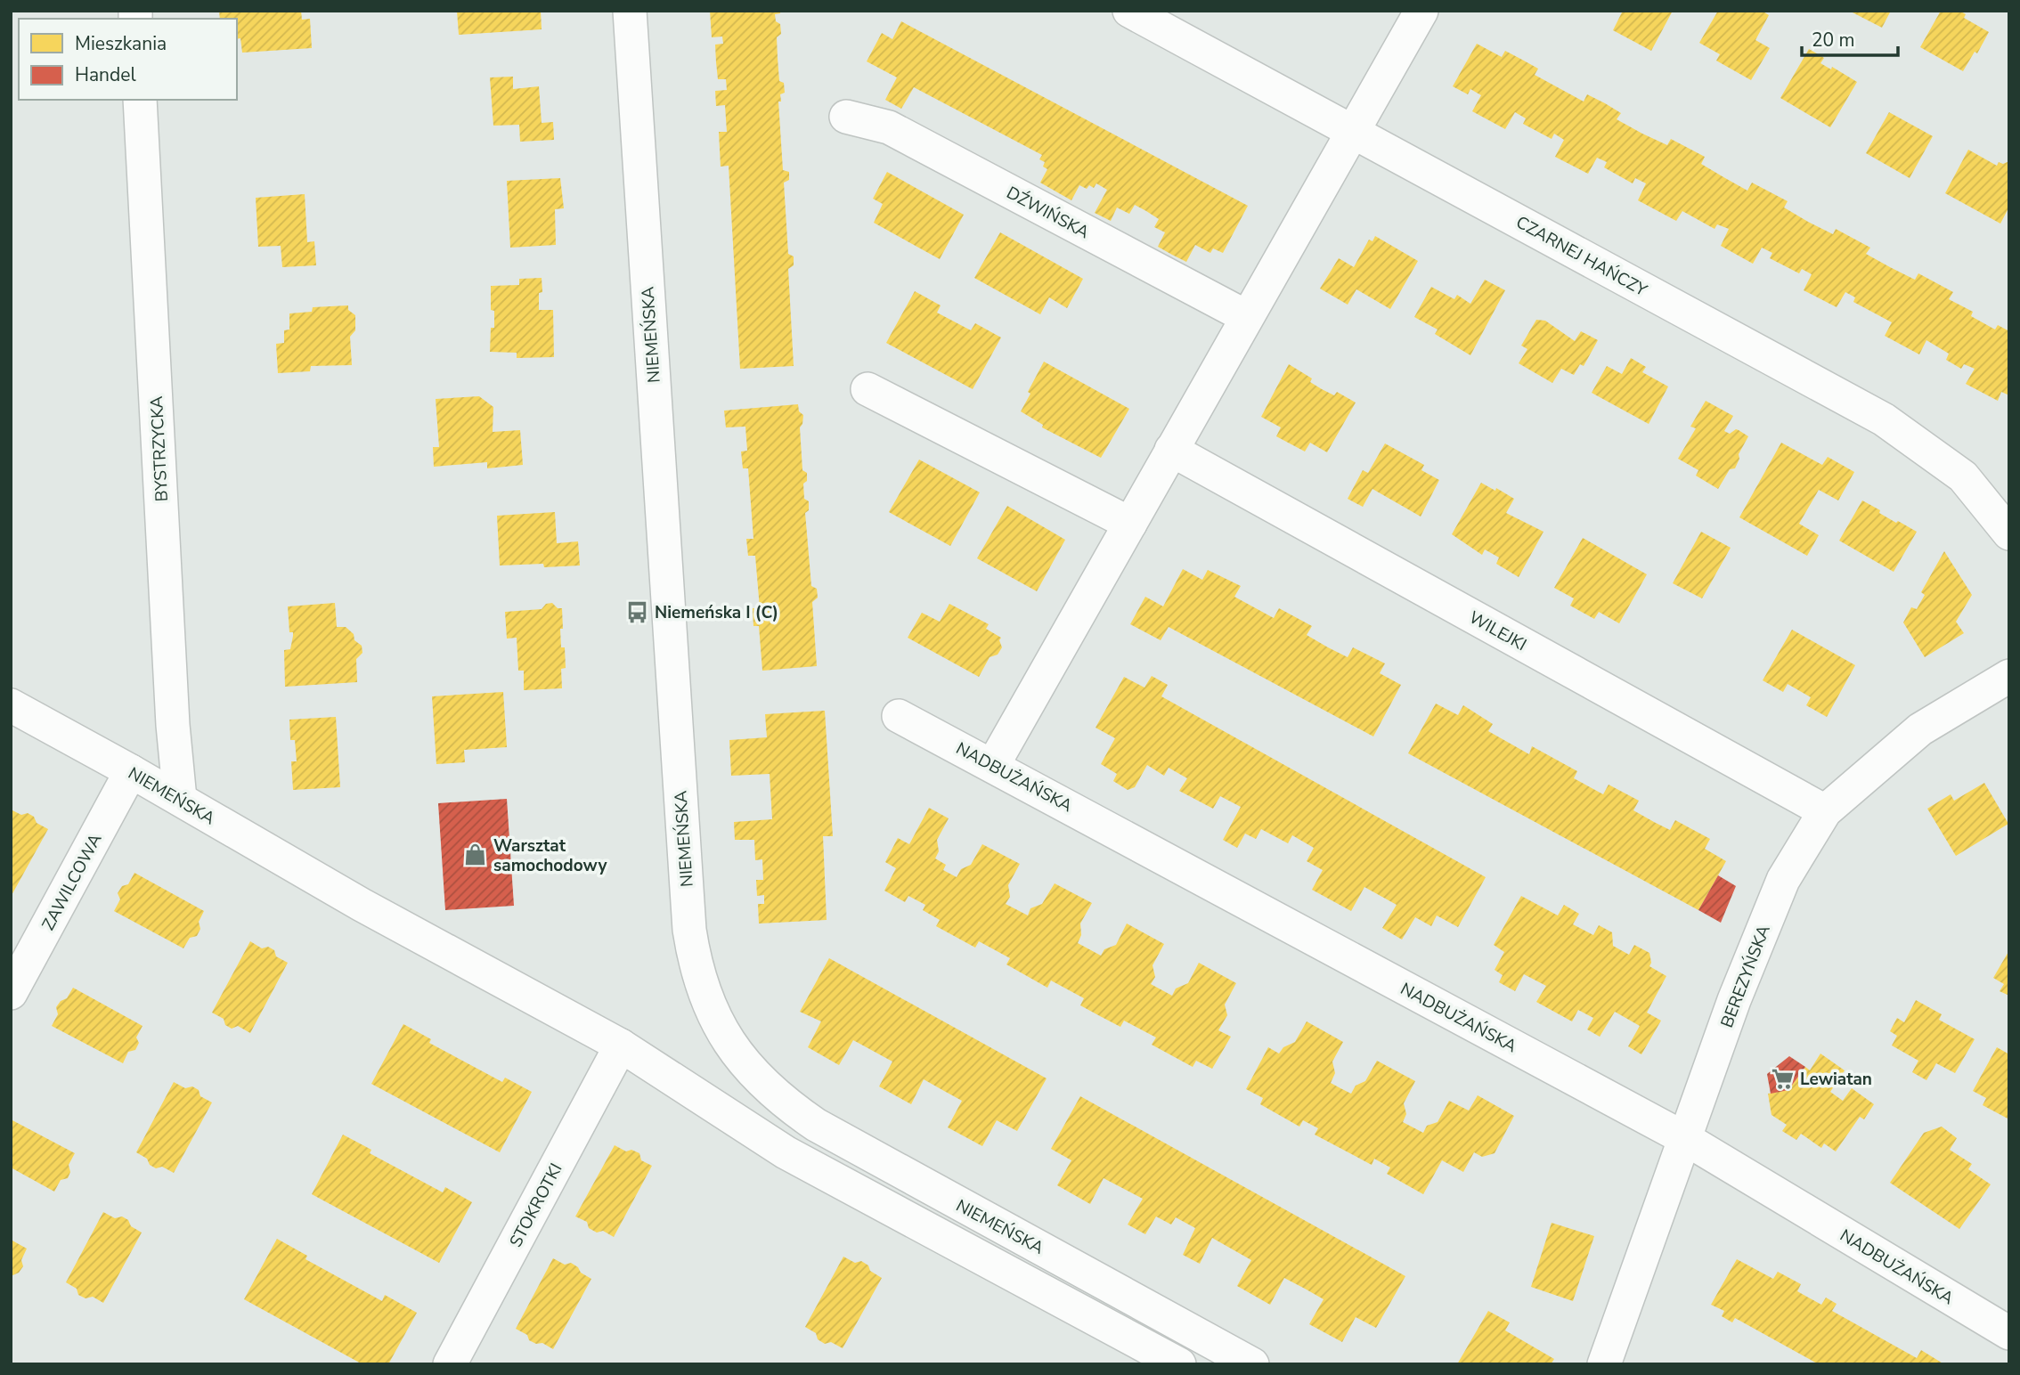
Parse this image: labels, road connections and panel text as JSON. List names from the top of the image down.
{
  "streets": {
    "street": [
      "DŹWIŃSKA",
      "CZARNEJ HAŃCZY",
      "NIEMEŃSKA",
      "BYSTRZYCKA",
      "WILEJKI",
      "NADBUŻAŃSKA",
      "ZAWILCOWA",
      "BEREZYŃSKA",
      "STOKROTKI"
    ]
  },
  "crossings": [
    ["NIEMEŃSKA", "BYSTRZYCKA"],
    ["NIEMEŃSKA", "ZAWILCOWA"],
    ["NIEMEŃSKA", "STOKROTKI"],
    ["WILEJKI", "BEREZYŃSKA"],
    ["NADBUŻAŃSKA", "BEREZYŃSKA"]
  ],
  "places": {
    "bus stop": ["Niemeńska I (C)"],
    "shop": ["Warsztat samochodowy"],
    "supermarket": ["Lewiatan"]
  },
  "legend": ["Mieszkania", "Handel"],
  "scale_bar": "20 m"
}
